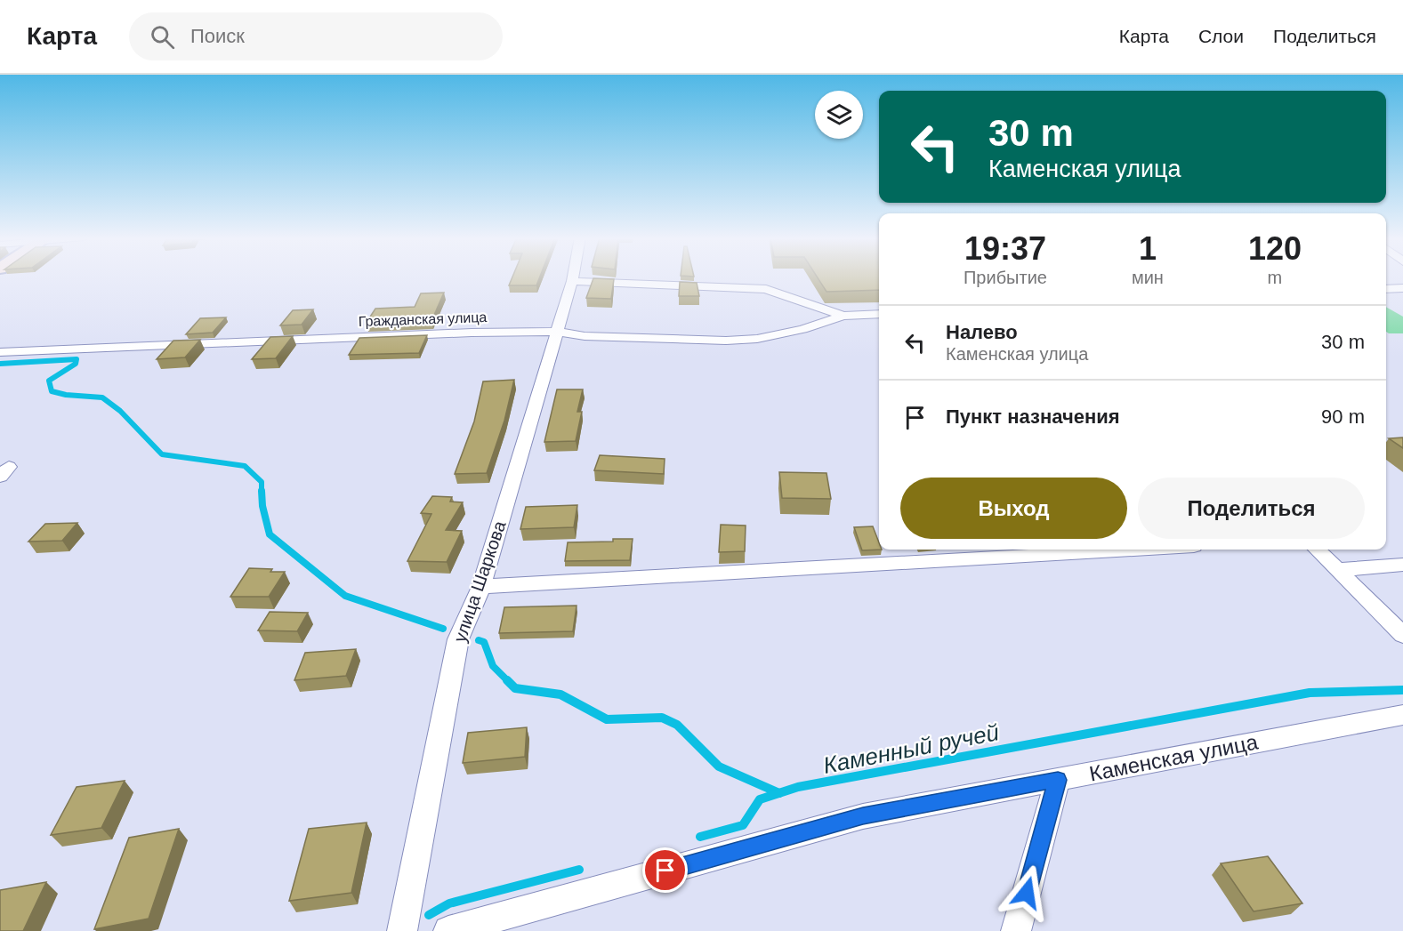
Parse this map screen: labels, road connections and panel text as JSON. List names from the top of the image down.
{
  "streets": {
    "street": ["Гражданская улица", "улица Шаркова", "Каменская улица"]
  },
  "crossings": [
    ["Гражданская улица", "улица Шаркова"]
  ],
  "water": ["Каменный ручей"],
  "page": {
    "header": "Карта",
    "search": "Поиск",
    "nav": ["Карта", "Слои", "Поделиться"],
    "turn": ["30 m", "Каменская улица"],
    "eta": [
      "19:37",
      "Прибытие",
      "1",
      "мин",
      "120",
      "m"
    ],
    "list": [
      {
        "name": "Налево",
        "note": "Каменская улица",
        "value": "30 m"
      },
      {
        "name": "Пункт назначения",
        "value": "90 m"
      }
    ],
    "buttons": ["Выход", "Поделиться"]
  }
}
